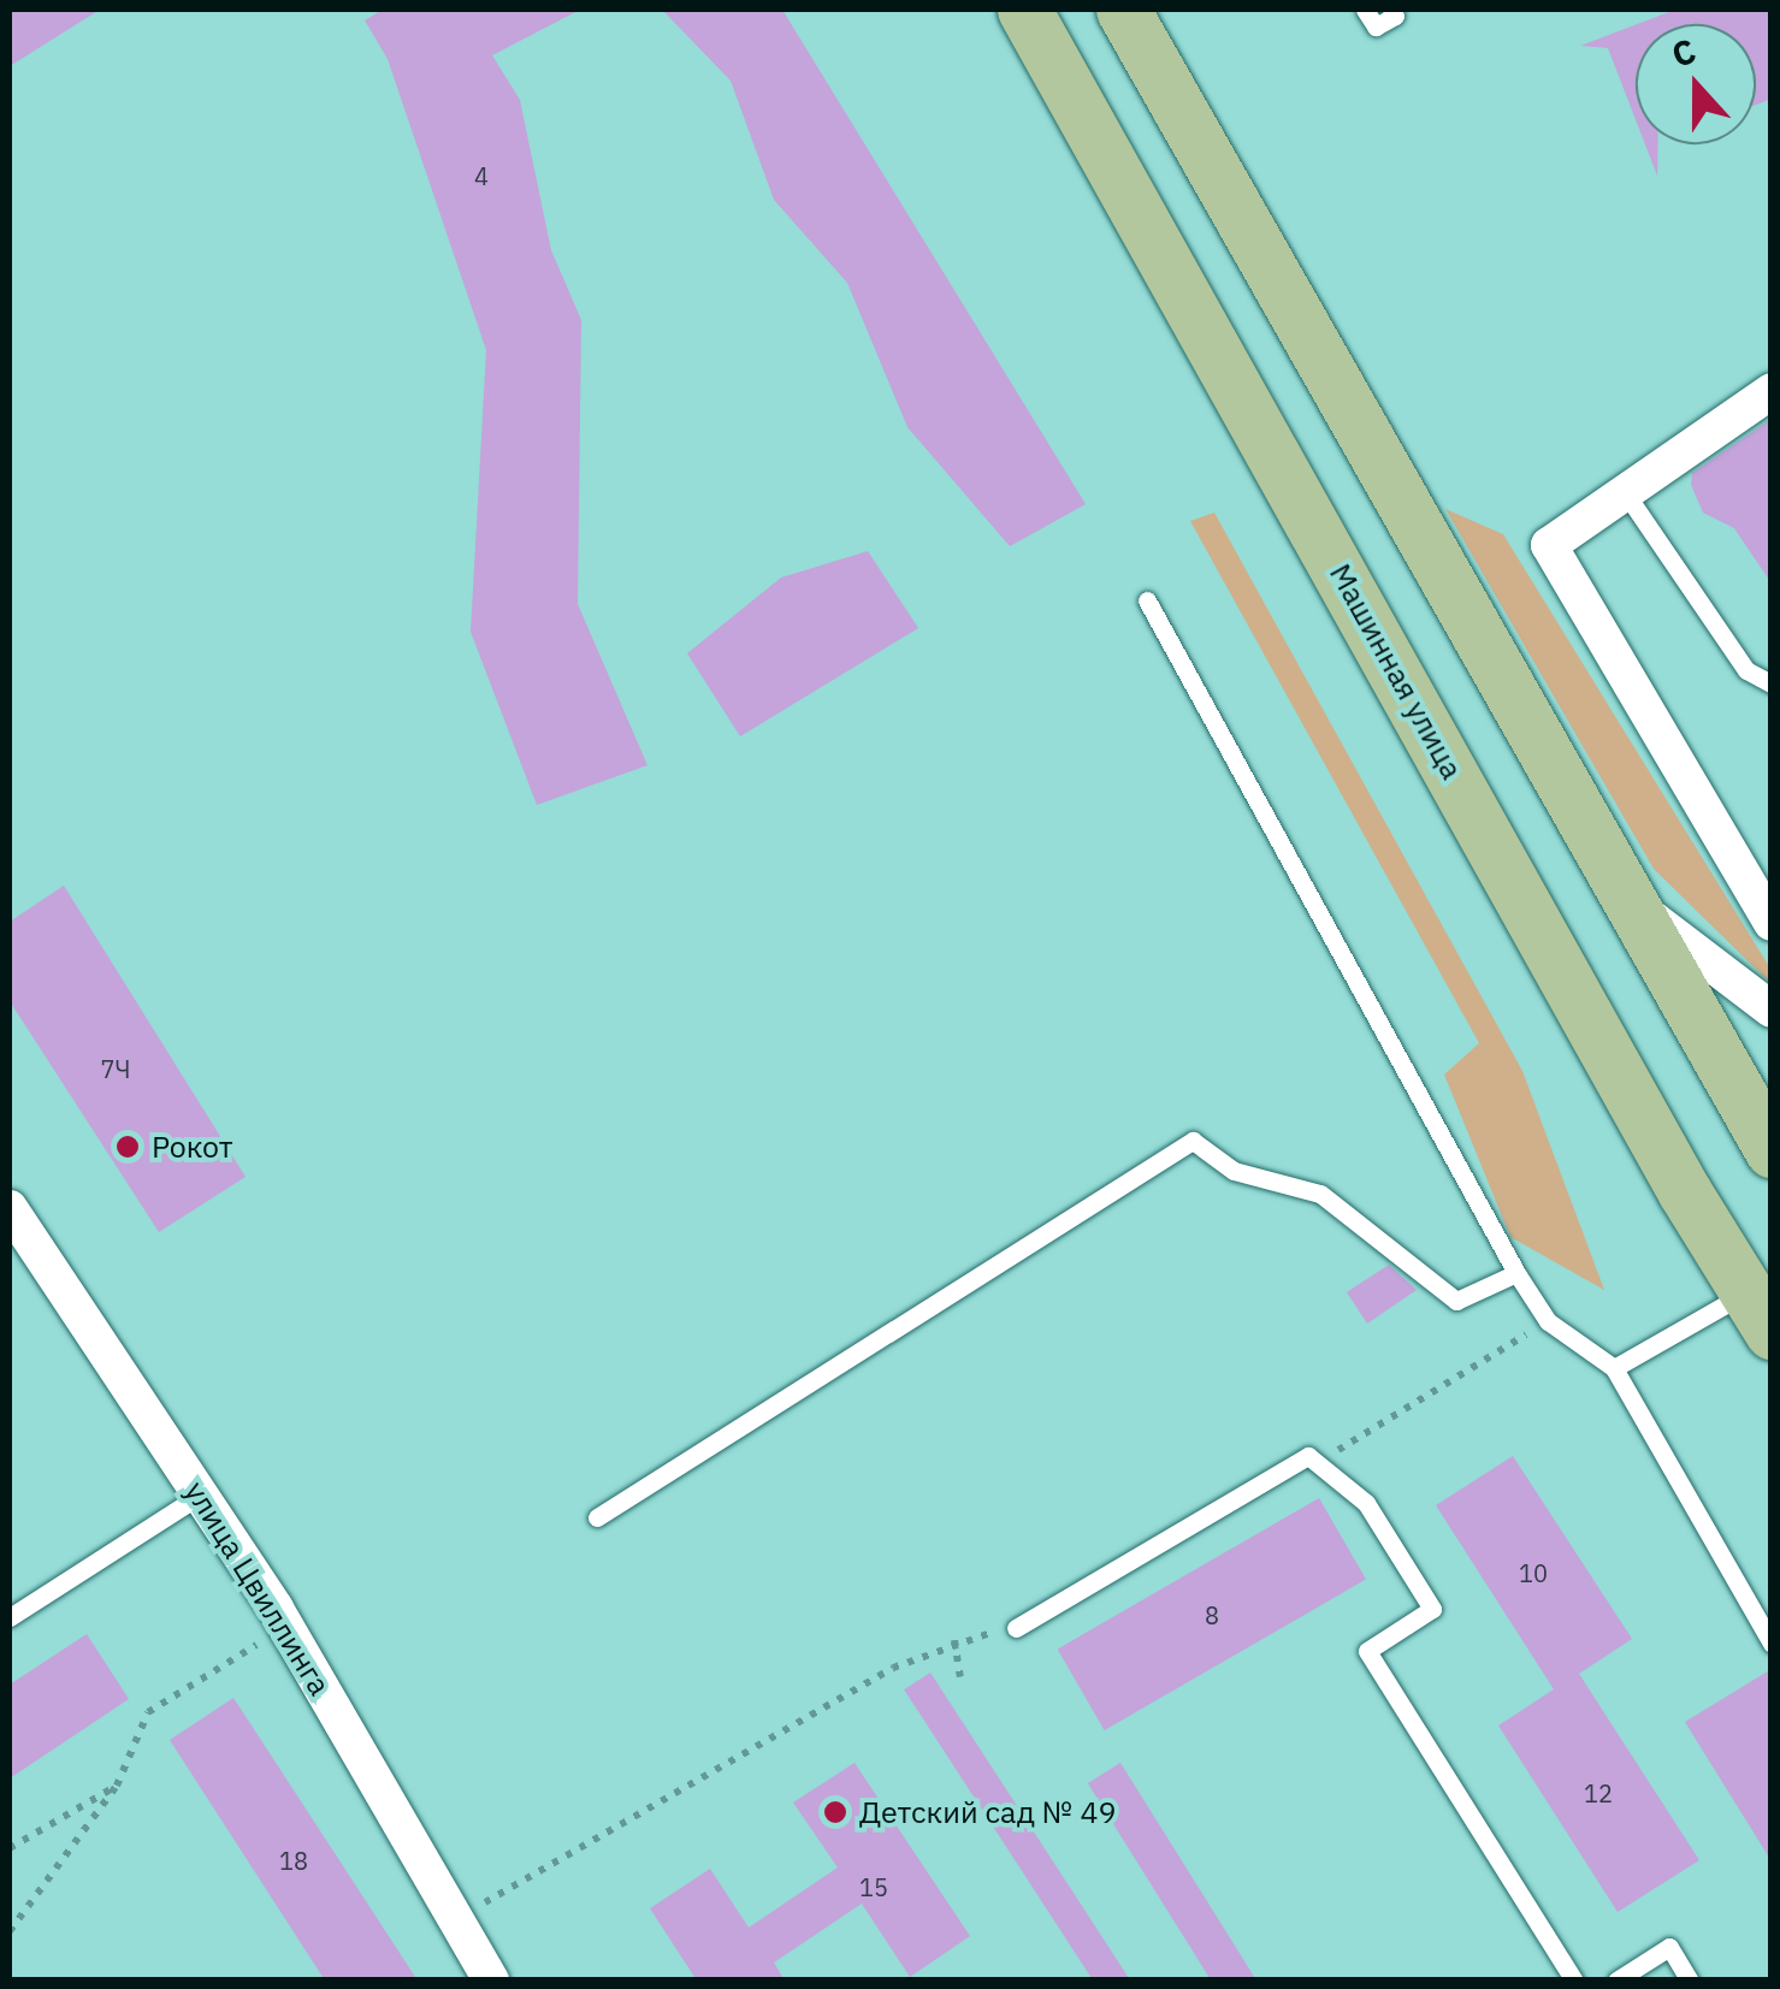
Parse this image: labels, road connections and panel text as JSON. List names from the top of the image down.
{
  "streets": {
    "main road": ["Машинная улица"],
    "street": ["улица Цвиллинга"]
  },
  "places": ["Рокот", "Детский сад № 49"],
  "house_numbers": [
    "4",
    "7Ч",
    "10",
    "8",
    "12",
    "18",
    "15"
  ],
  "north": "top"
}
